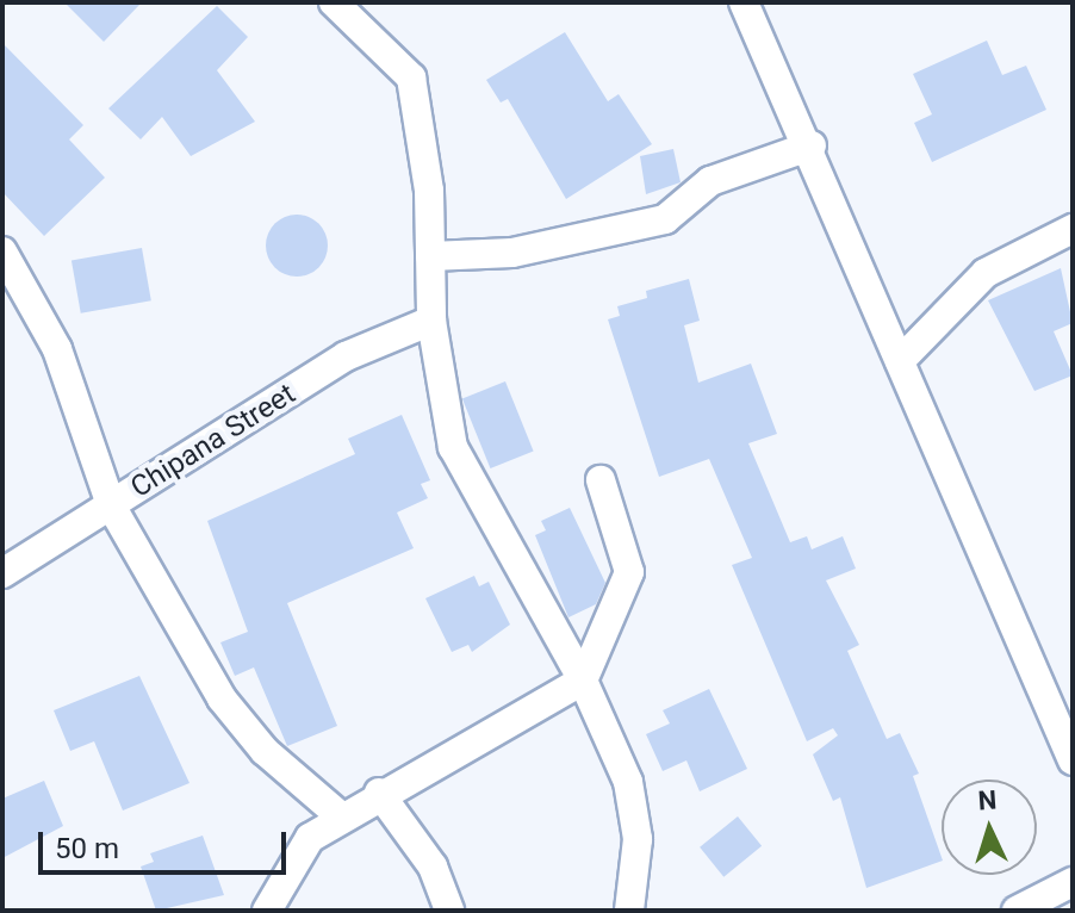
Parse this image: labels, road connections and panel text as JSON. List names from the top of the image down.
{
  "streets": {
    "street": ["Chipana Street"]
  },
  "scale_bar": "50 m",
  "north": "top"
}
